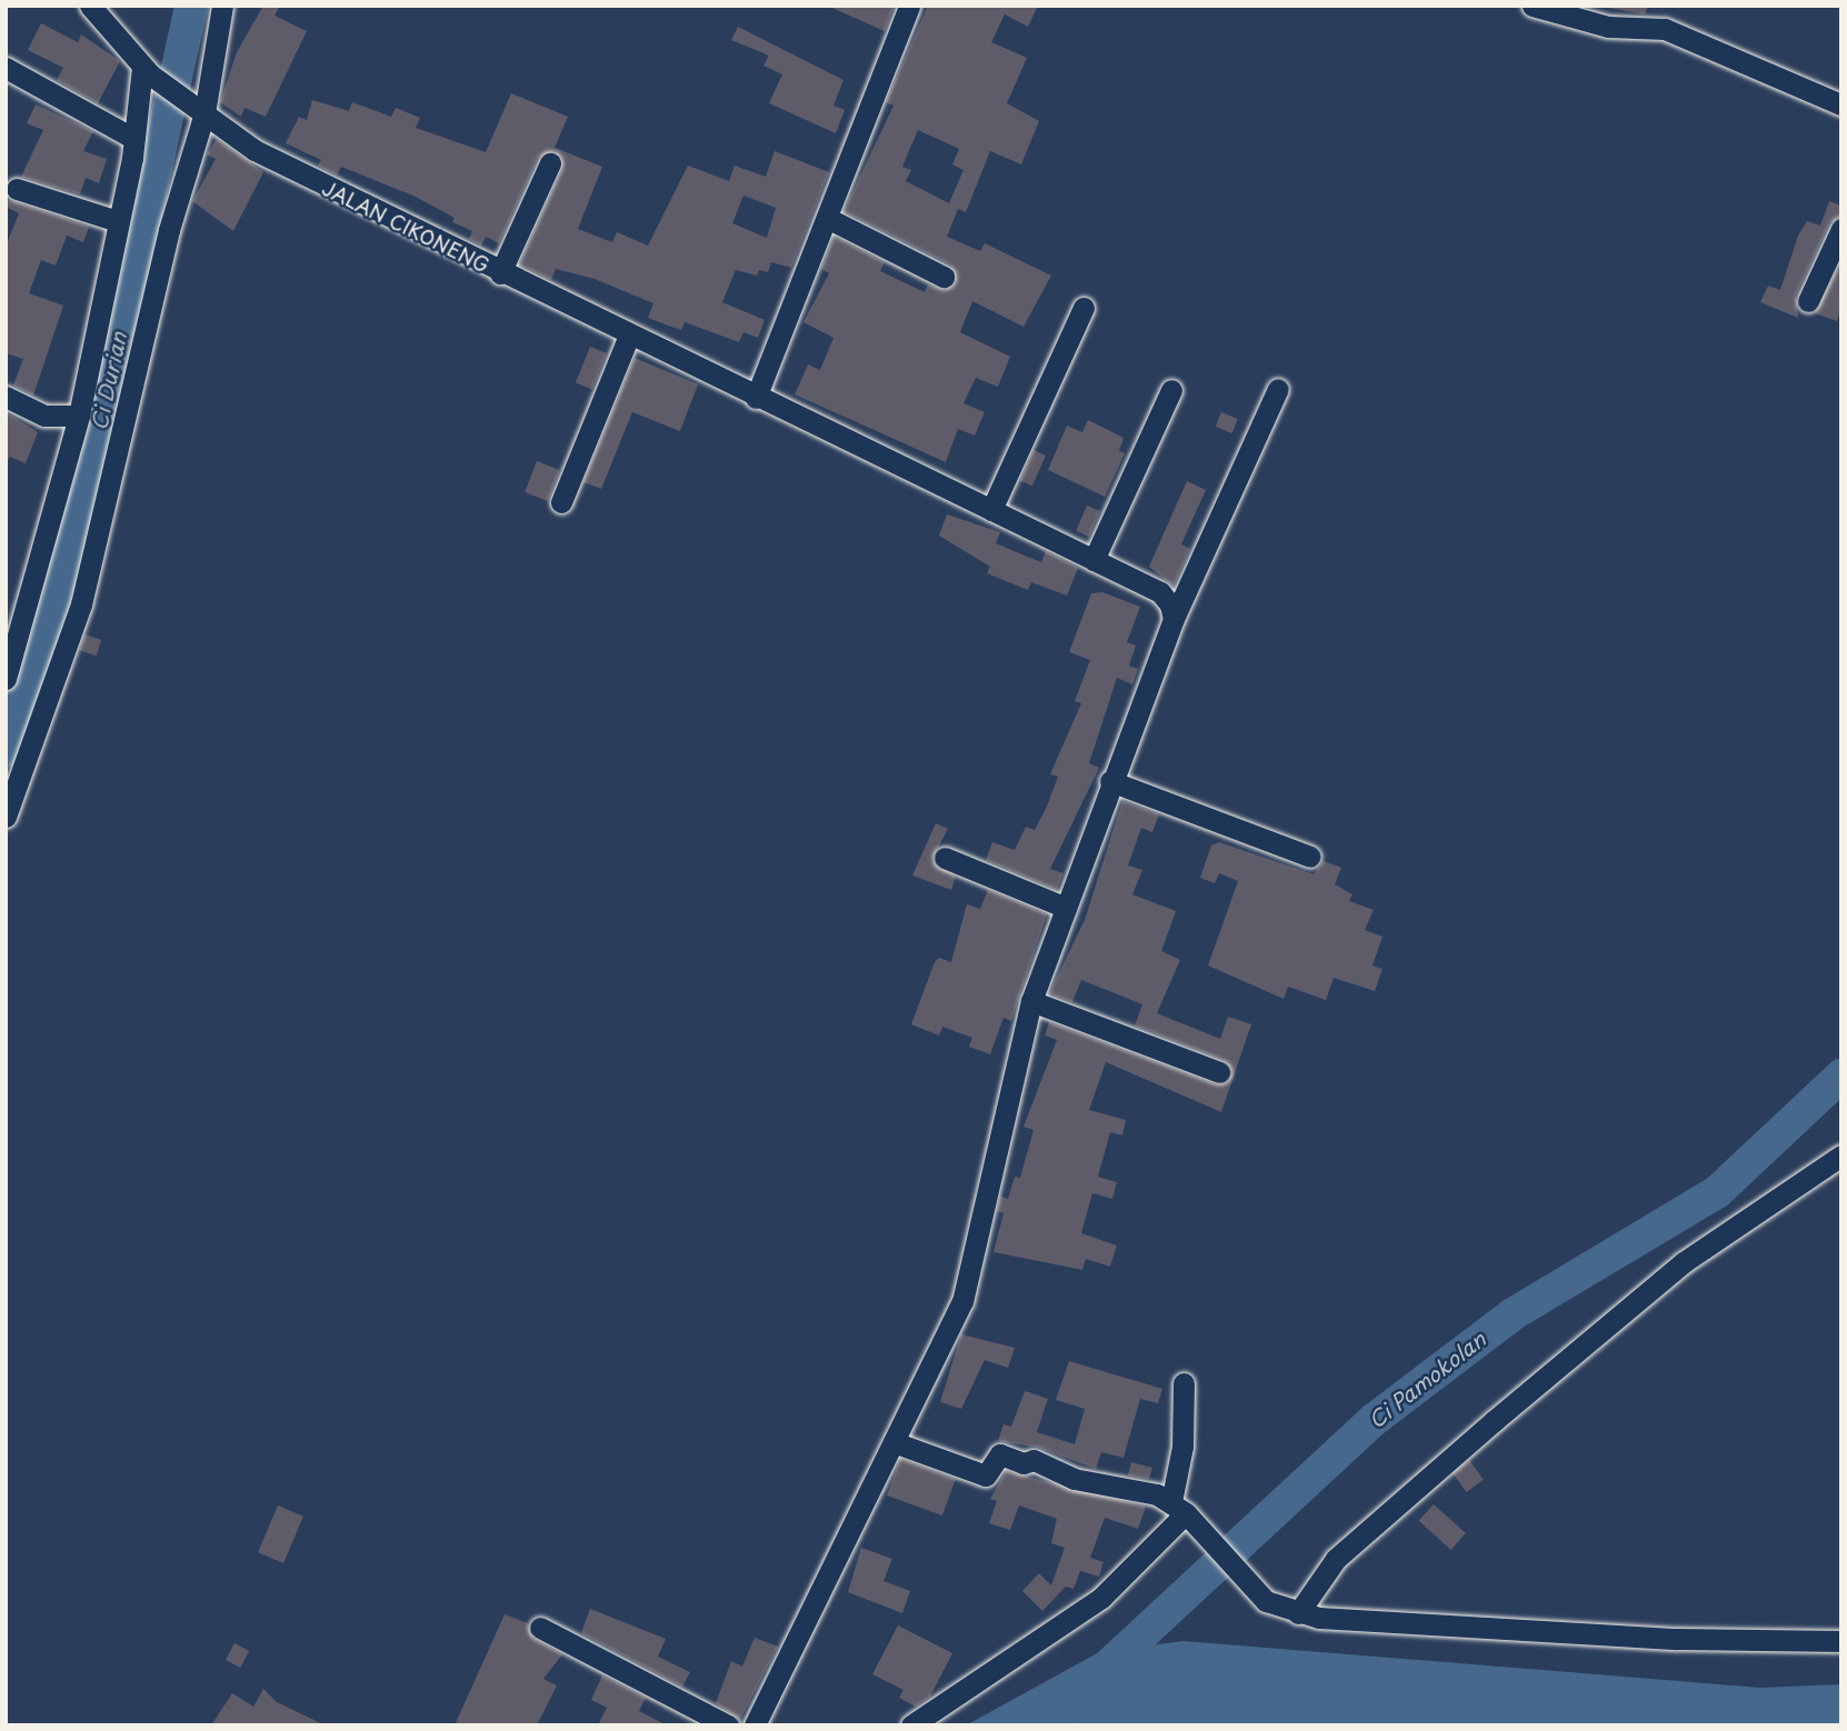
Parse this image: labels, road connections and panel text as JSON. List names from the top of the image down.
{
  "streets": {
    "street": ["JALAN CIKONENG"]
  },
  "water": ["Ci Durian", "Ci Pamokolan"]
}
